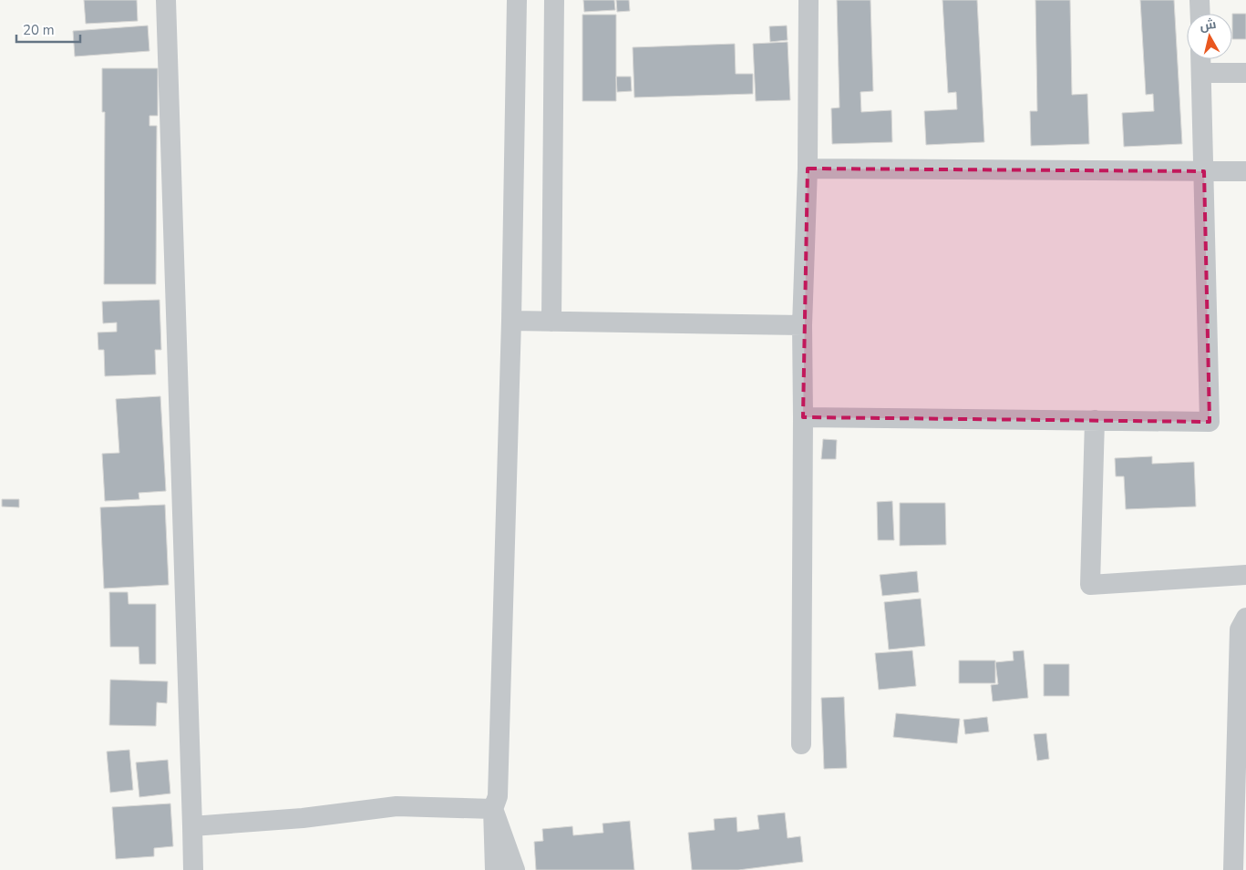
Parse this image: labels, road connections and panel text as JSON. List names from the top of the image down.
{
  "scale_bar": "20 m",
  "north": "top"
}
